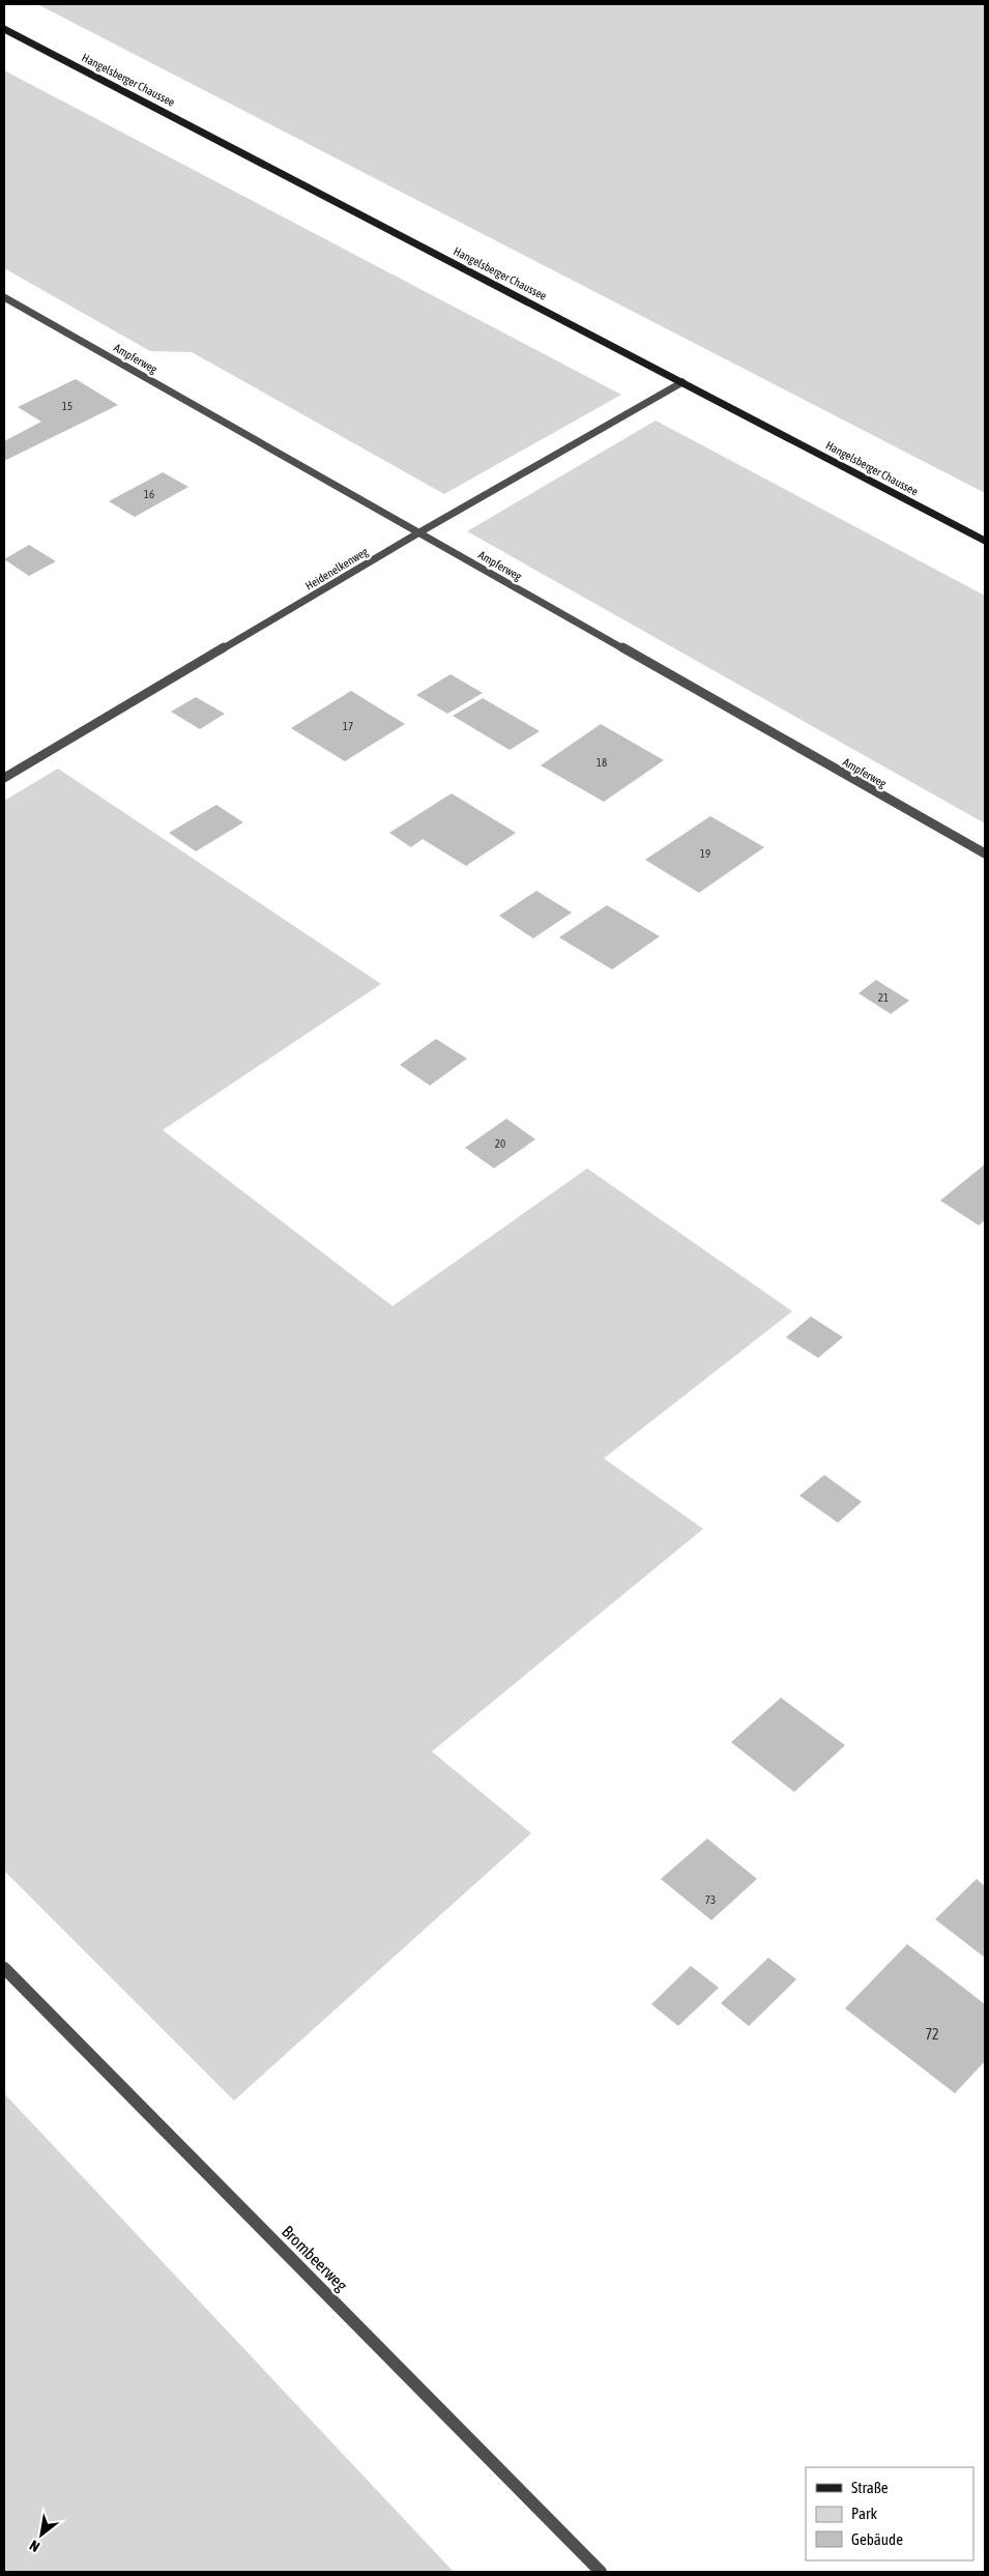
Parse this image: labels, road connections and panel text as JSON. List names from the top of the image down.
{
  "streets": {
    "main road": ["Hangelsberger Chaussee"],
    "street": ["Ampferweg", "Heidenelkenweg", "Brombeerweg"]
  },
  "crossings": [
    ["Hangelsberger Chaussee", "Heidenelkenweg"],
    ["Ampferweg", "Heidenelkenweg"]
  ],
  "house_numbers": [
    "15",
    "16",
    "17",
    "18",
    "19",
    "21",
    "20",
    "73",
    "72"
  ],
  "legend": ["Straße", "Park", "Gebäude"],
  "north": "bottom left"
}
